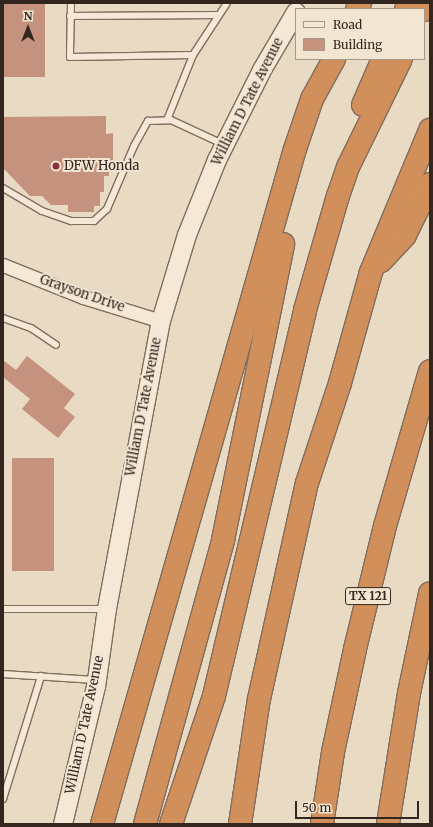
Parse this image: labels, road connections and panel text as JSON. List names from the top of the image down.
{
  "streets": {
    "highway": ["TX 121"],
    "main road": ["William D Tate Avenue"],
    "street": ["Grayson Drive"]
  },
  "crossings": [
    ["William D Tate Avenue", "Grayson Drive"]
  ],
  "places": ["DFW Honda"],
  "legend": ["Road", "Building"],
  "scale_bar": "50 m",
  "north": "top"
}
